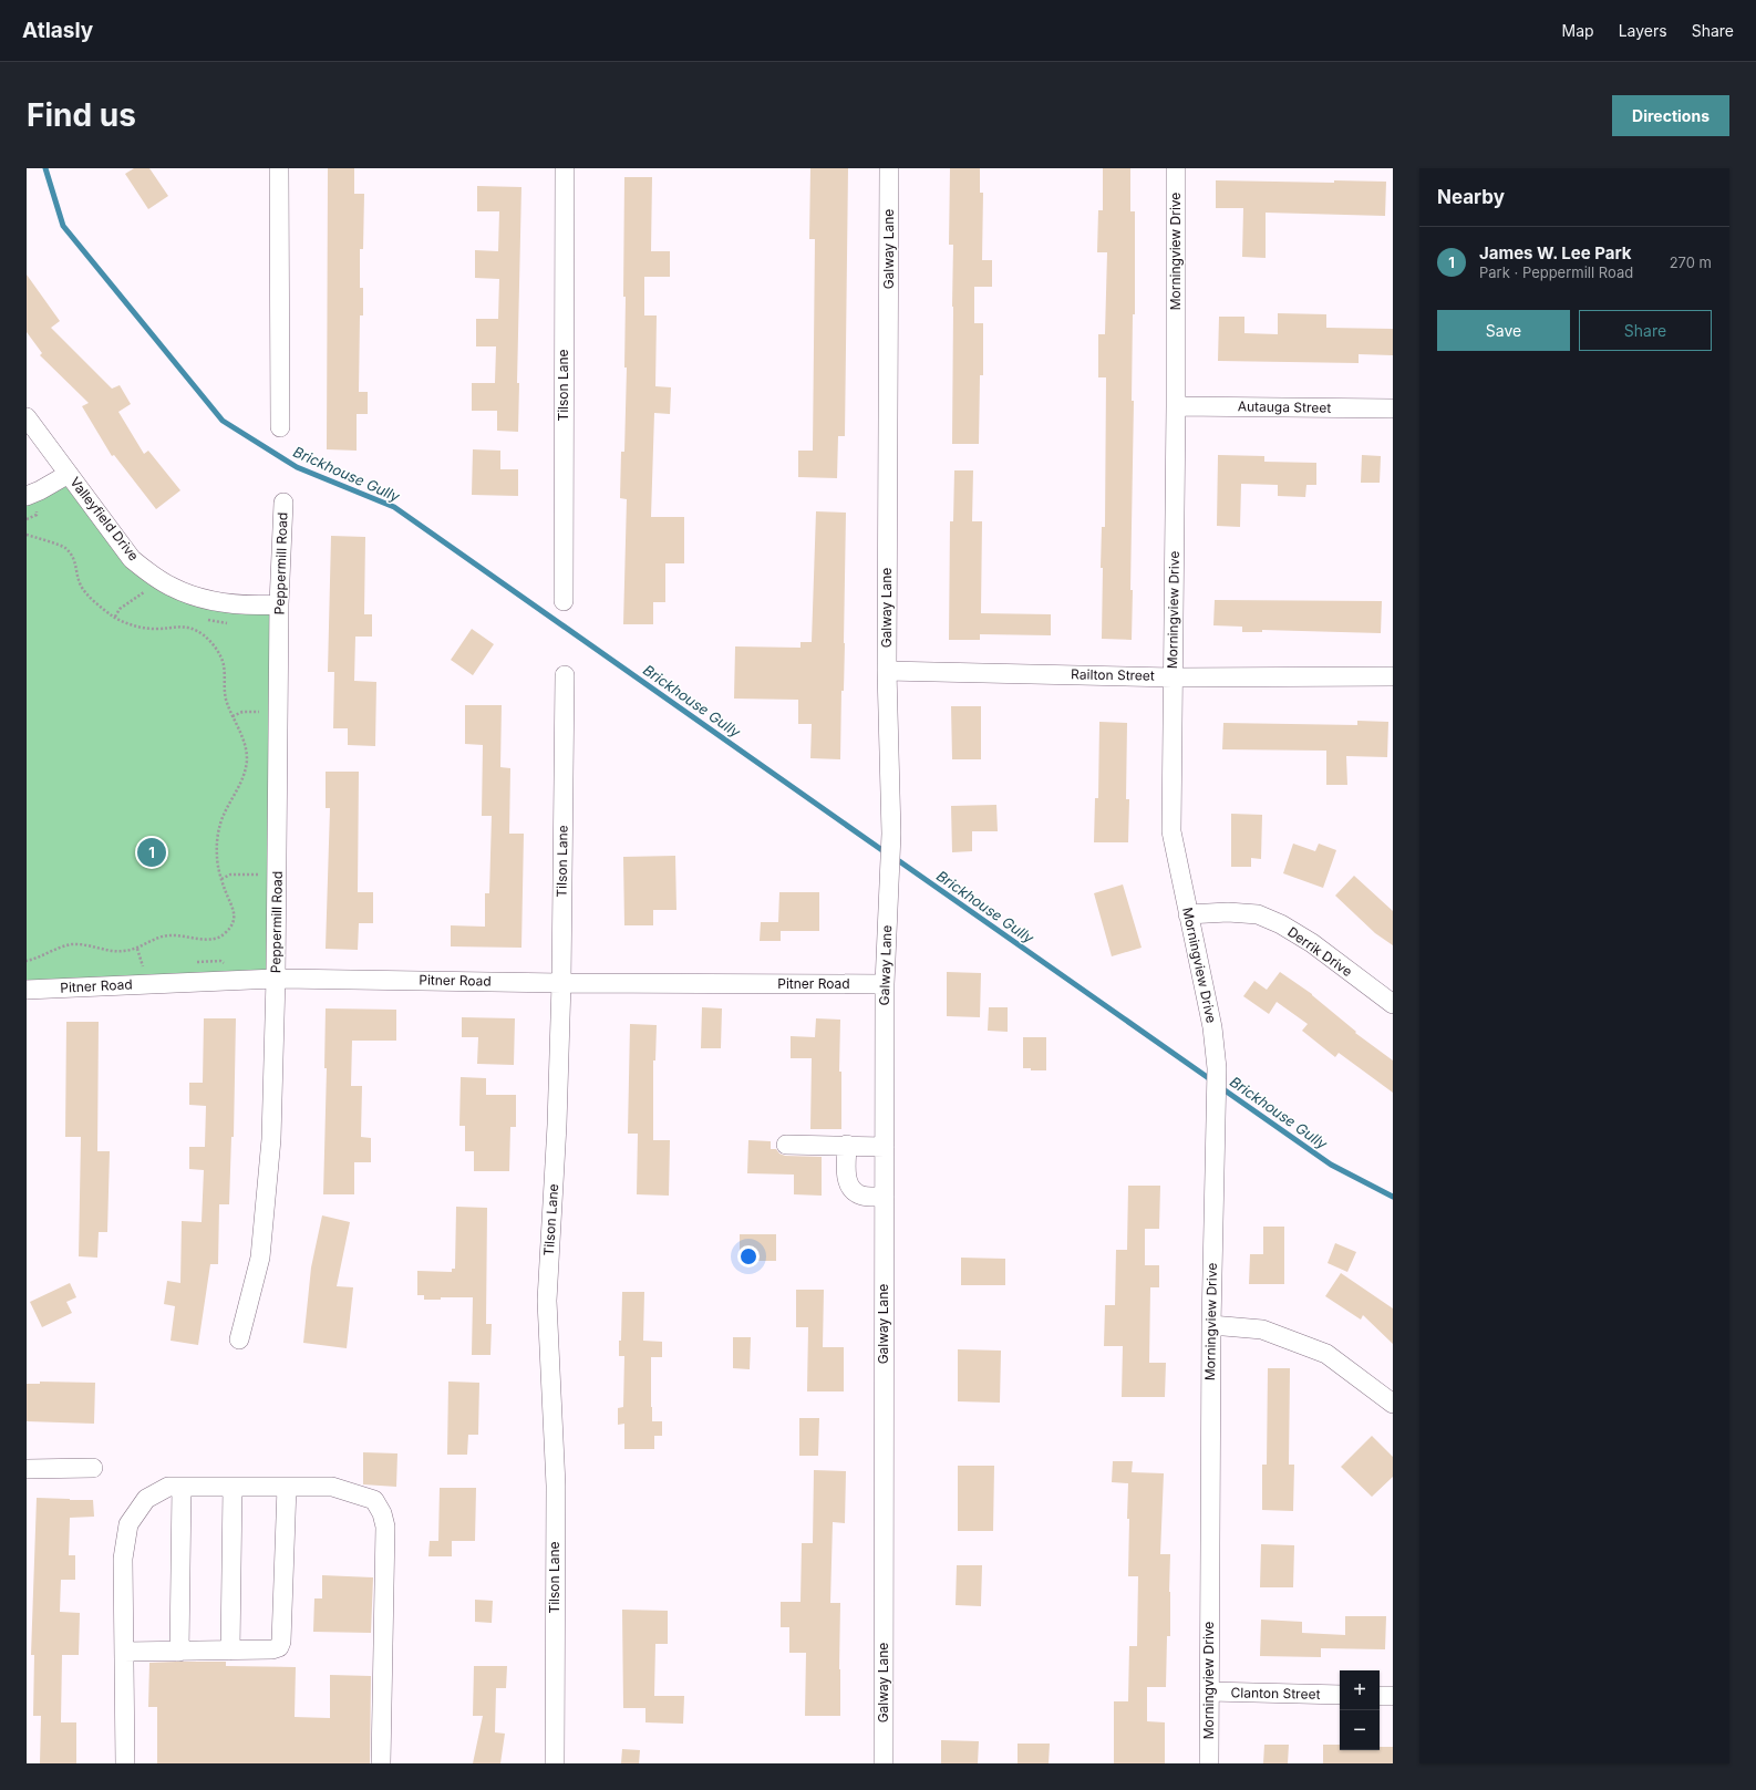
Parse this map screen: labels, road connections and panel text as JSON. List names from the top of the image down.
{
  "streets": {
    "street": [
      "Galway Lane",
      "Morningview Drive",
      "Tilson Lane",
      "Autauga Street",
      "Valleyfield Drive",
      "Peppermill Road",
      "Railton Street",
      "Derrik Drive",
      "Pitner Road",
      "Clanton Street"
    ]
  },
  "crossings": [
    ["Galway Lane", "Railton Street"],
    ["Galway Lane", "Pitner Road"],
    ["Morningview Drive", "Autauga Street"],
    ["Morningview Drive", "Railton Street"],
    ["Morningview Drive", "Derrik Drive"],
    ["Morningview Drive", "Clanton Street"],
    ["Tilson Lane", "Pitner Road"],
    ["Valleyfield Drive", "Peppermill Road"],
    ["Peppermill Road", "Pitner Road"]
  ],
  "water": ["Brickhouse Gully"],
  "page": {
    "header": "Atlasly",
    "nav": ["Map", "Layers", "Share"],
    "buttons": [
      "Directions",
      ["Save", "Share"]
    ],
    "title": "Find us",
    "heading": "Nearby",
    "list": [
      {
        "mark": "1",
        "name": "James W. Lee Park",
        "note": "Park · Peppermill Road",
        "value": "270 m"
      }
    ],
    "pins": "1",
    "map_buttons": ["+", "−"]
  }
}
